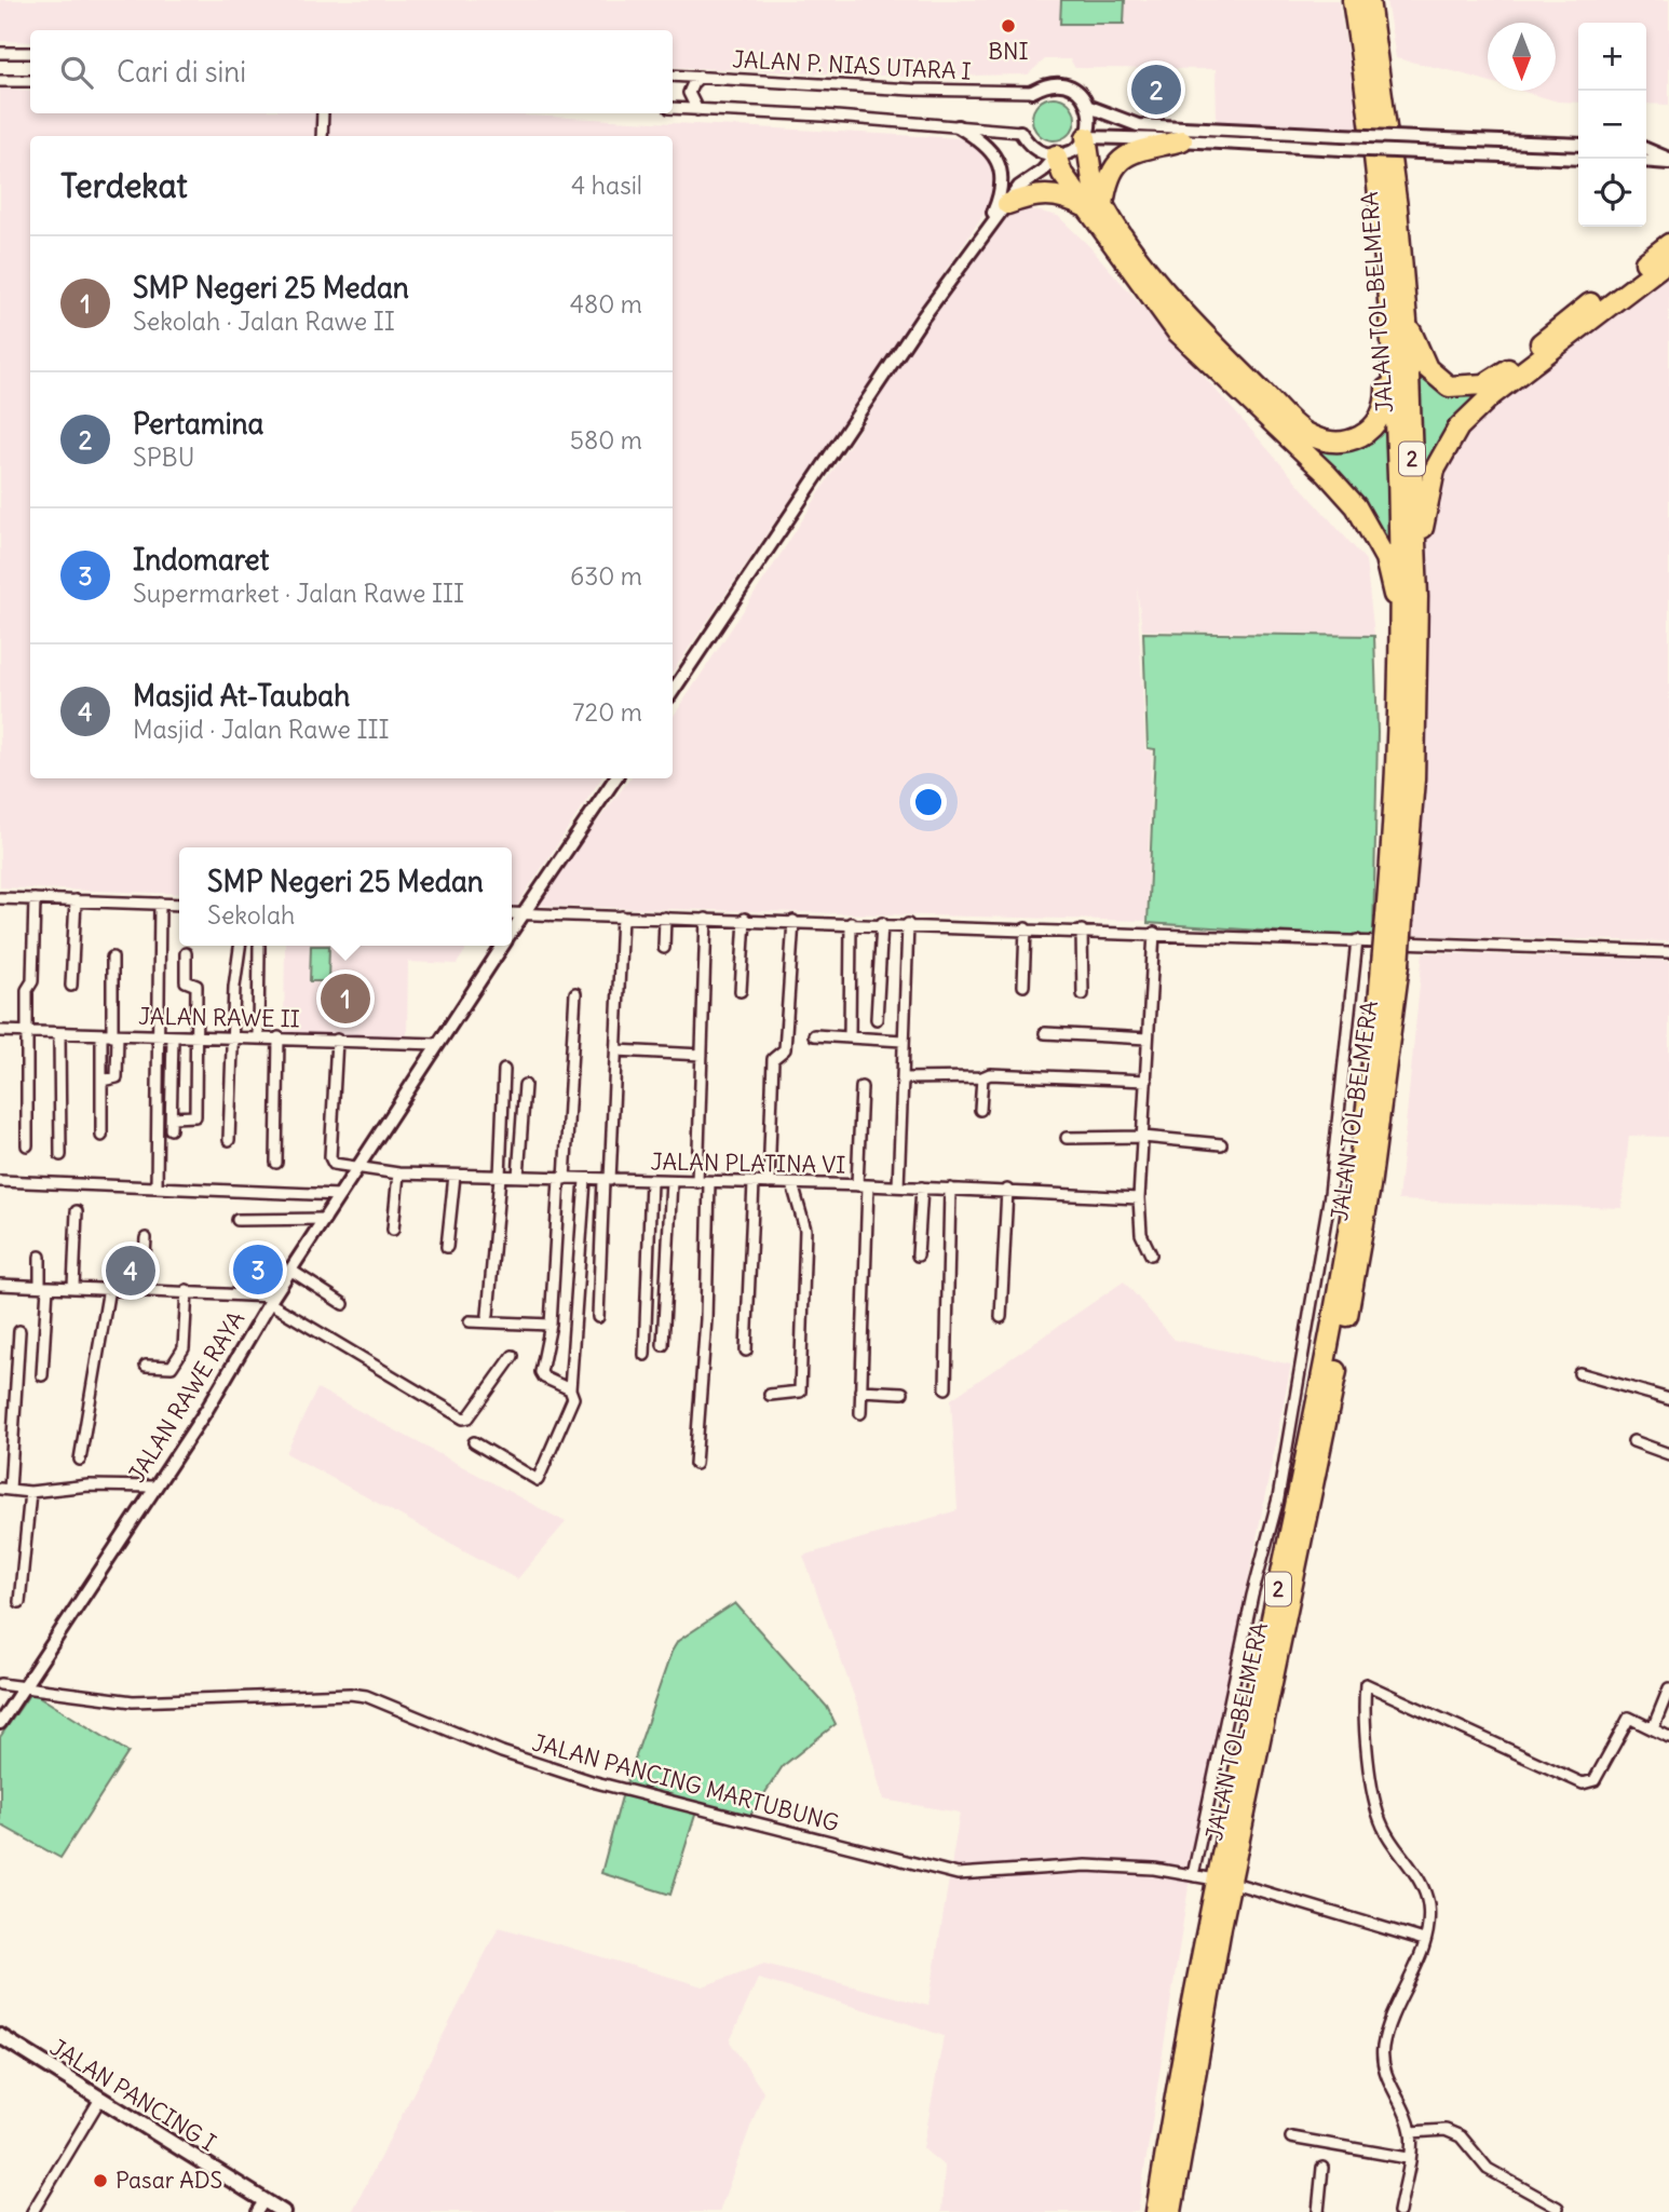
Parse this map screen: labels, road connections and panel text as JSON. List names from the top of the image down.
{
  "streets": {
    "highway": ["JALAN TOL BELMERA", "2"],
    "main road": ["JALAN PANCING I"],
    "street": [
      "JALAN P. NIAS UTARA I",
      "JALAN RAWE II",
      "JALAN PLATINA VI",
      "JALAN RAWE RAYA",
      "JALAN PANCING MARTUBUNG"
    ]
  },
  "crossings": [
    ["JALAN RAWE II", "JALAN RAWE RAYA"],
    ["JALAN PLATINA VI", "JALAN RAWE RAYA"],
    ["JALAN RAWE RAYA", "JALAN PANCING MARTUBUNG"]
  ],
  "places": ["BNI", "Pasar ADS"],
  "north": "bottom",
  "page": {
    "map_buttons": ["+", "−"],
    "search": "Cari di sini",
    "pins": [
      "2",
      "1",
      "3",
      "4"
    ],
    "heading": ["Terdekat", "4 hasil"],
    "list": [
      {
        "mark": "1",
        "name": "SMP Negeri 25 Medan",
        "note": "Sekolah · Jalan Rawe II",
        "value": "480 m"
      },
      {
        "mark": "2",
        "name": "Pertamina",
        "note": "SPBU",
        "value": "580 m"
      },
      {
        "mark": "3",
        "name": "Indomaret",
        "note": "Supermarket · Jalan Rawe III",
        "value": "630 m"
      },
      {
        "mark": "4",
        "name": "Masjid At-Taubah",
        "note": "Masjid · Jalan Rawe III",
        "value": "720 m"
      }
    ],
    "popup": ["SMP Negeri 25 Medan", "Sekolah"]
  }
}
